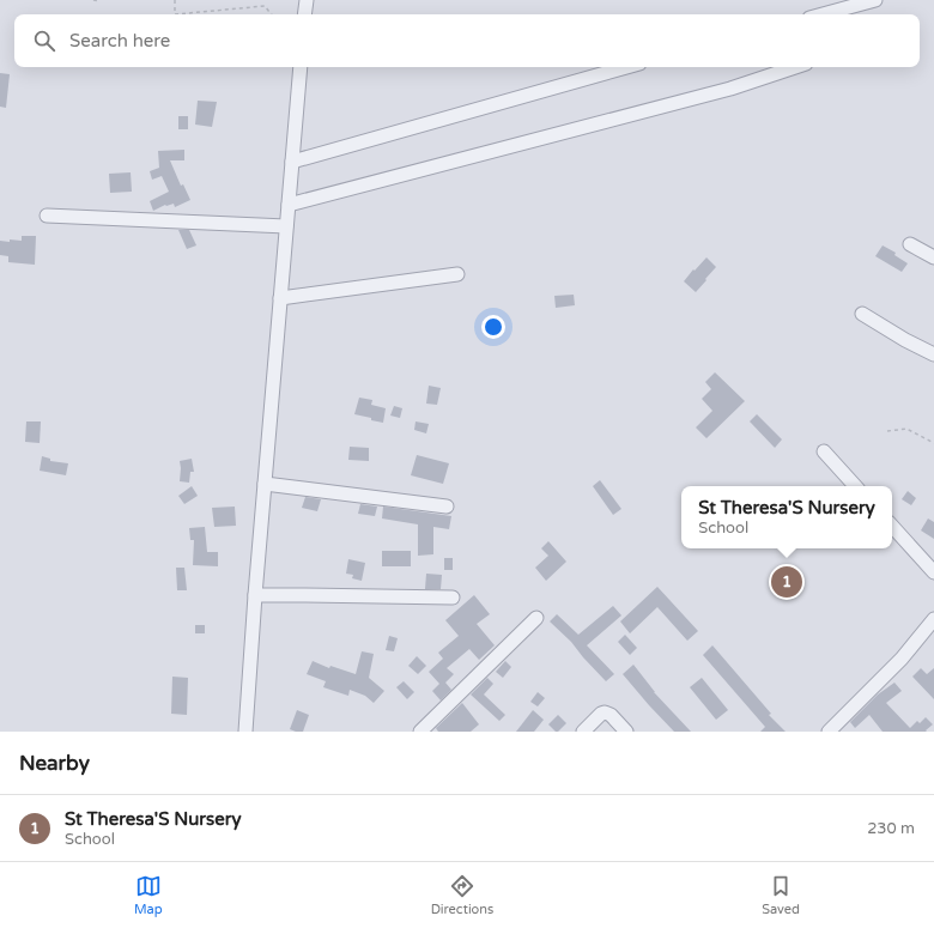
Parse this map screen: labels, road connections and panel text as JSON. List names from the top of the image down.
{
  "page": {
    "search": "Search here",
    "popup": ["St Theresa'S Nursery", "School"],
    "pins": "1",
    "heading": "Nearby",
    "list": [
      {
        "mark": "1",
        "name": "St Theresa'S Nursery",
        "note": "School",
        "value": "230 m"
      }
    ],
    "nav": ["Map", "Directions", "Saved"]
  }
}
